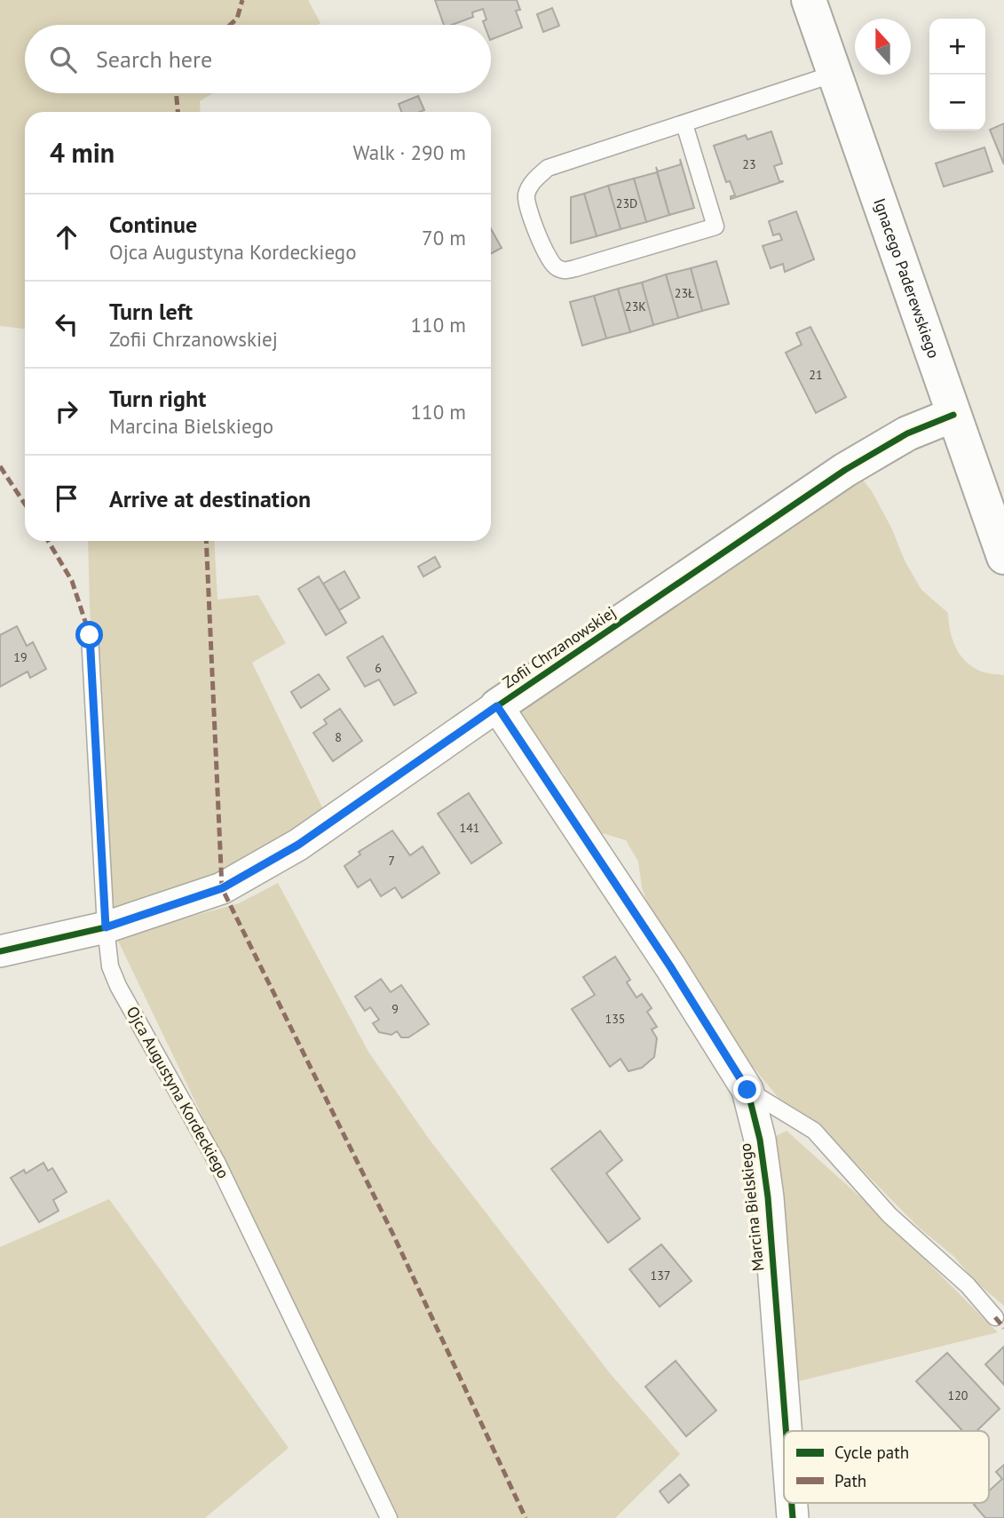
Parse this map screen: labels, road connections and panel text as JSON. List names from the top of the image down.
{
  "streets": {
    "street": ["Ignacego Paderewskiego", "Zofii Chrzanowskiej", "Marcina Bielskiego"],
    "lane": ["Ojca Augustyna Kordeckiego"]
  },
  "crossings": [
    ["Ignacego Paderewskiego", "Zofii Chrzanowskiej"],
    ["Zofii Chrzanowskiej", "Ojca Augustyna Kordeckiego"],
    ["Zofii Chrzanowskiej", "Marcina Bielskiego"]
  ],
  "house_numbers": [
    "23",
    "23D",
    "23Ł",
    "23K",
    "21",
    "19",
    "6",
    "8",
    "141",
    "7",
    "9",
    "135",
    "137",
    "120"
  ],
  "legend": ["Cycle path", "Path"],
  "north": "top",
  "page": {
    "map_buttons": ["+", "−"],
    "search": "Search here",
    "heading": ["4 min", "Walk · 290 m"],
    "list": [
      ["Continue", "Ojca Augustyna Kordeckiego", "70 m"],
      ["Turn left", "Zofii Chrzanowskiej", "110 m"],
      ["Turn right", "Marcina Bielskiego", "110 m"],
      "Arrive at destination"
    ]
  }
}
